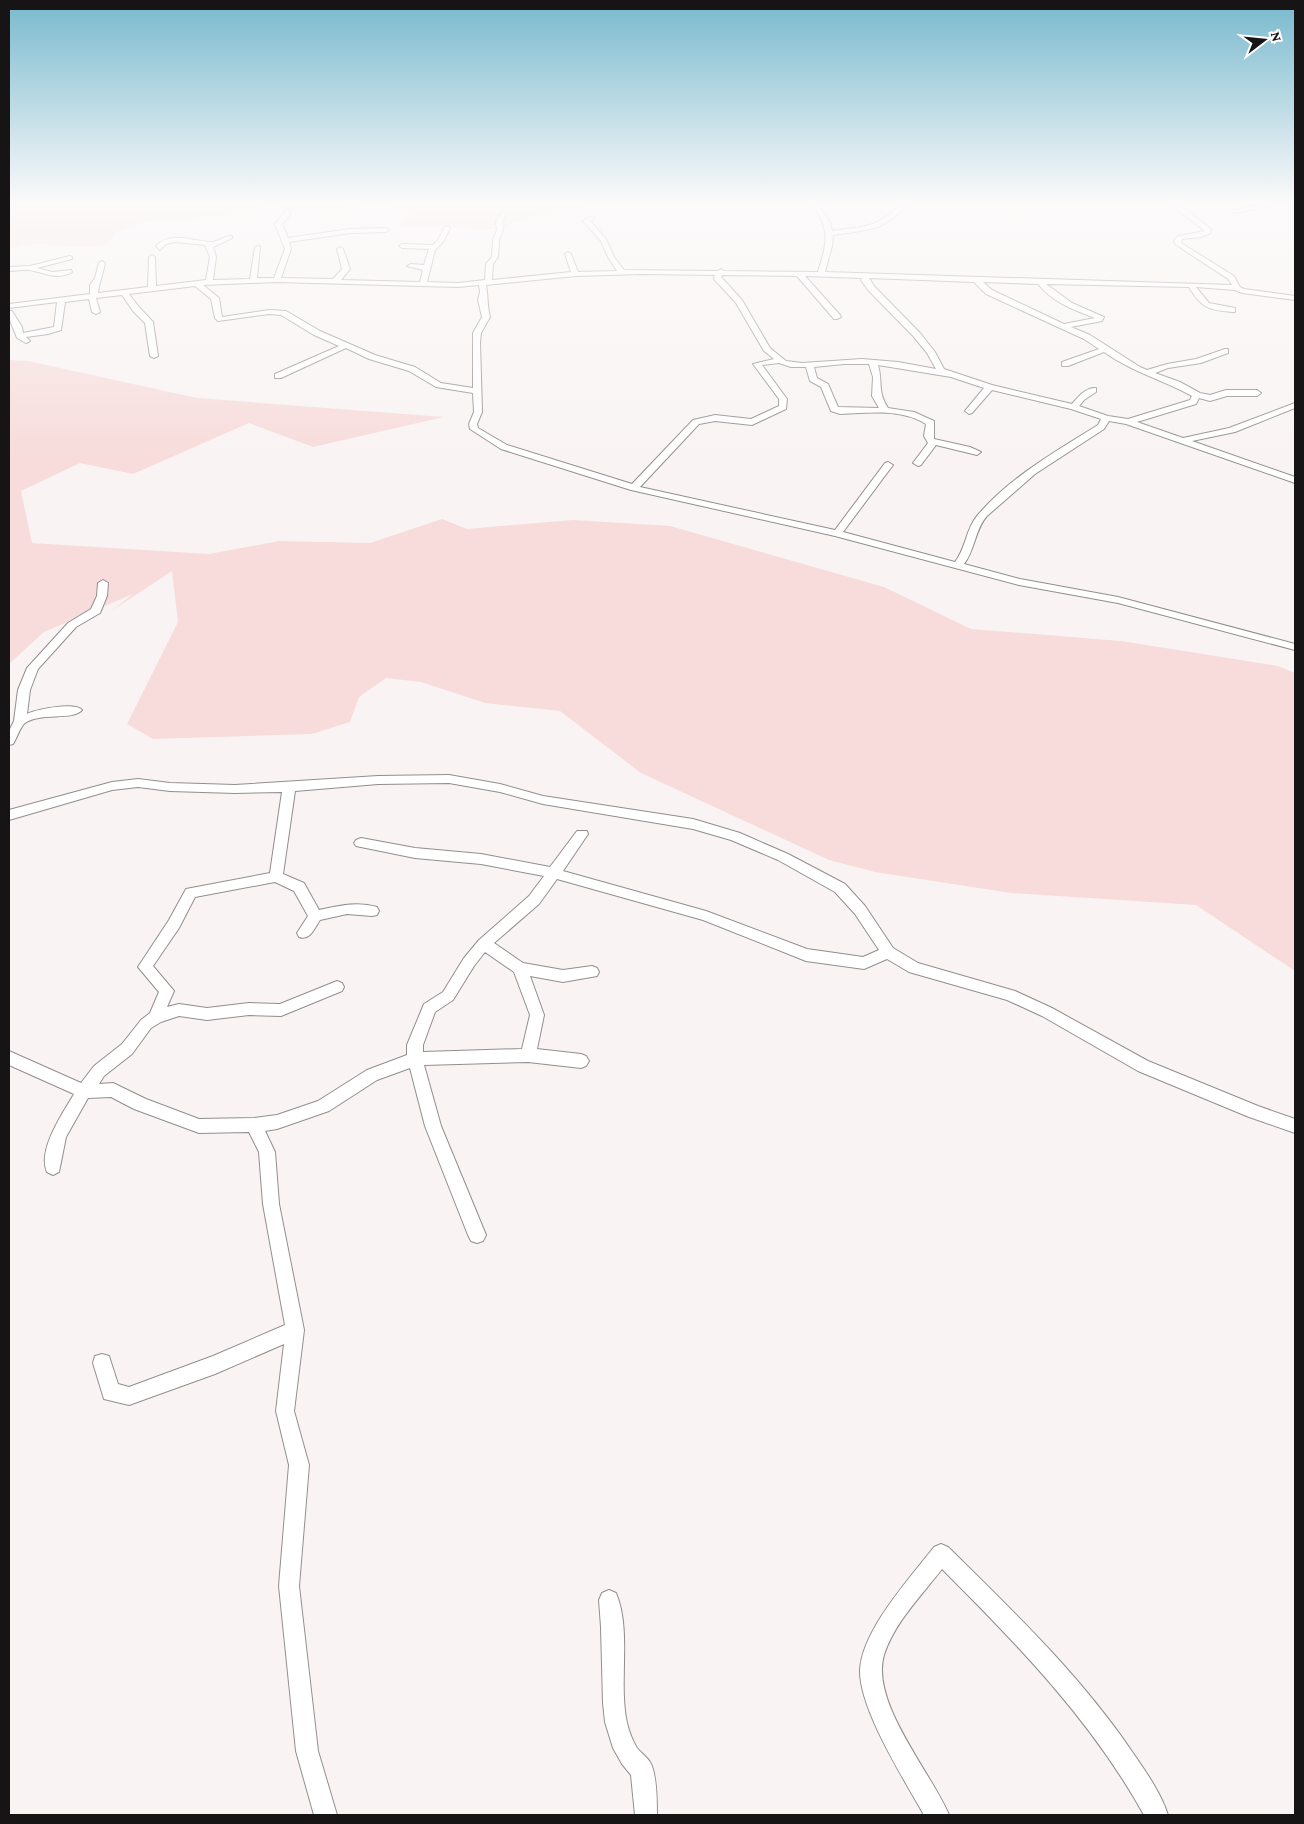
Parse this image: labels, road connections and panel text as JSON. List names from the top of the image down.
{
  "north": "right"
}
